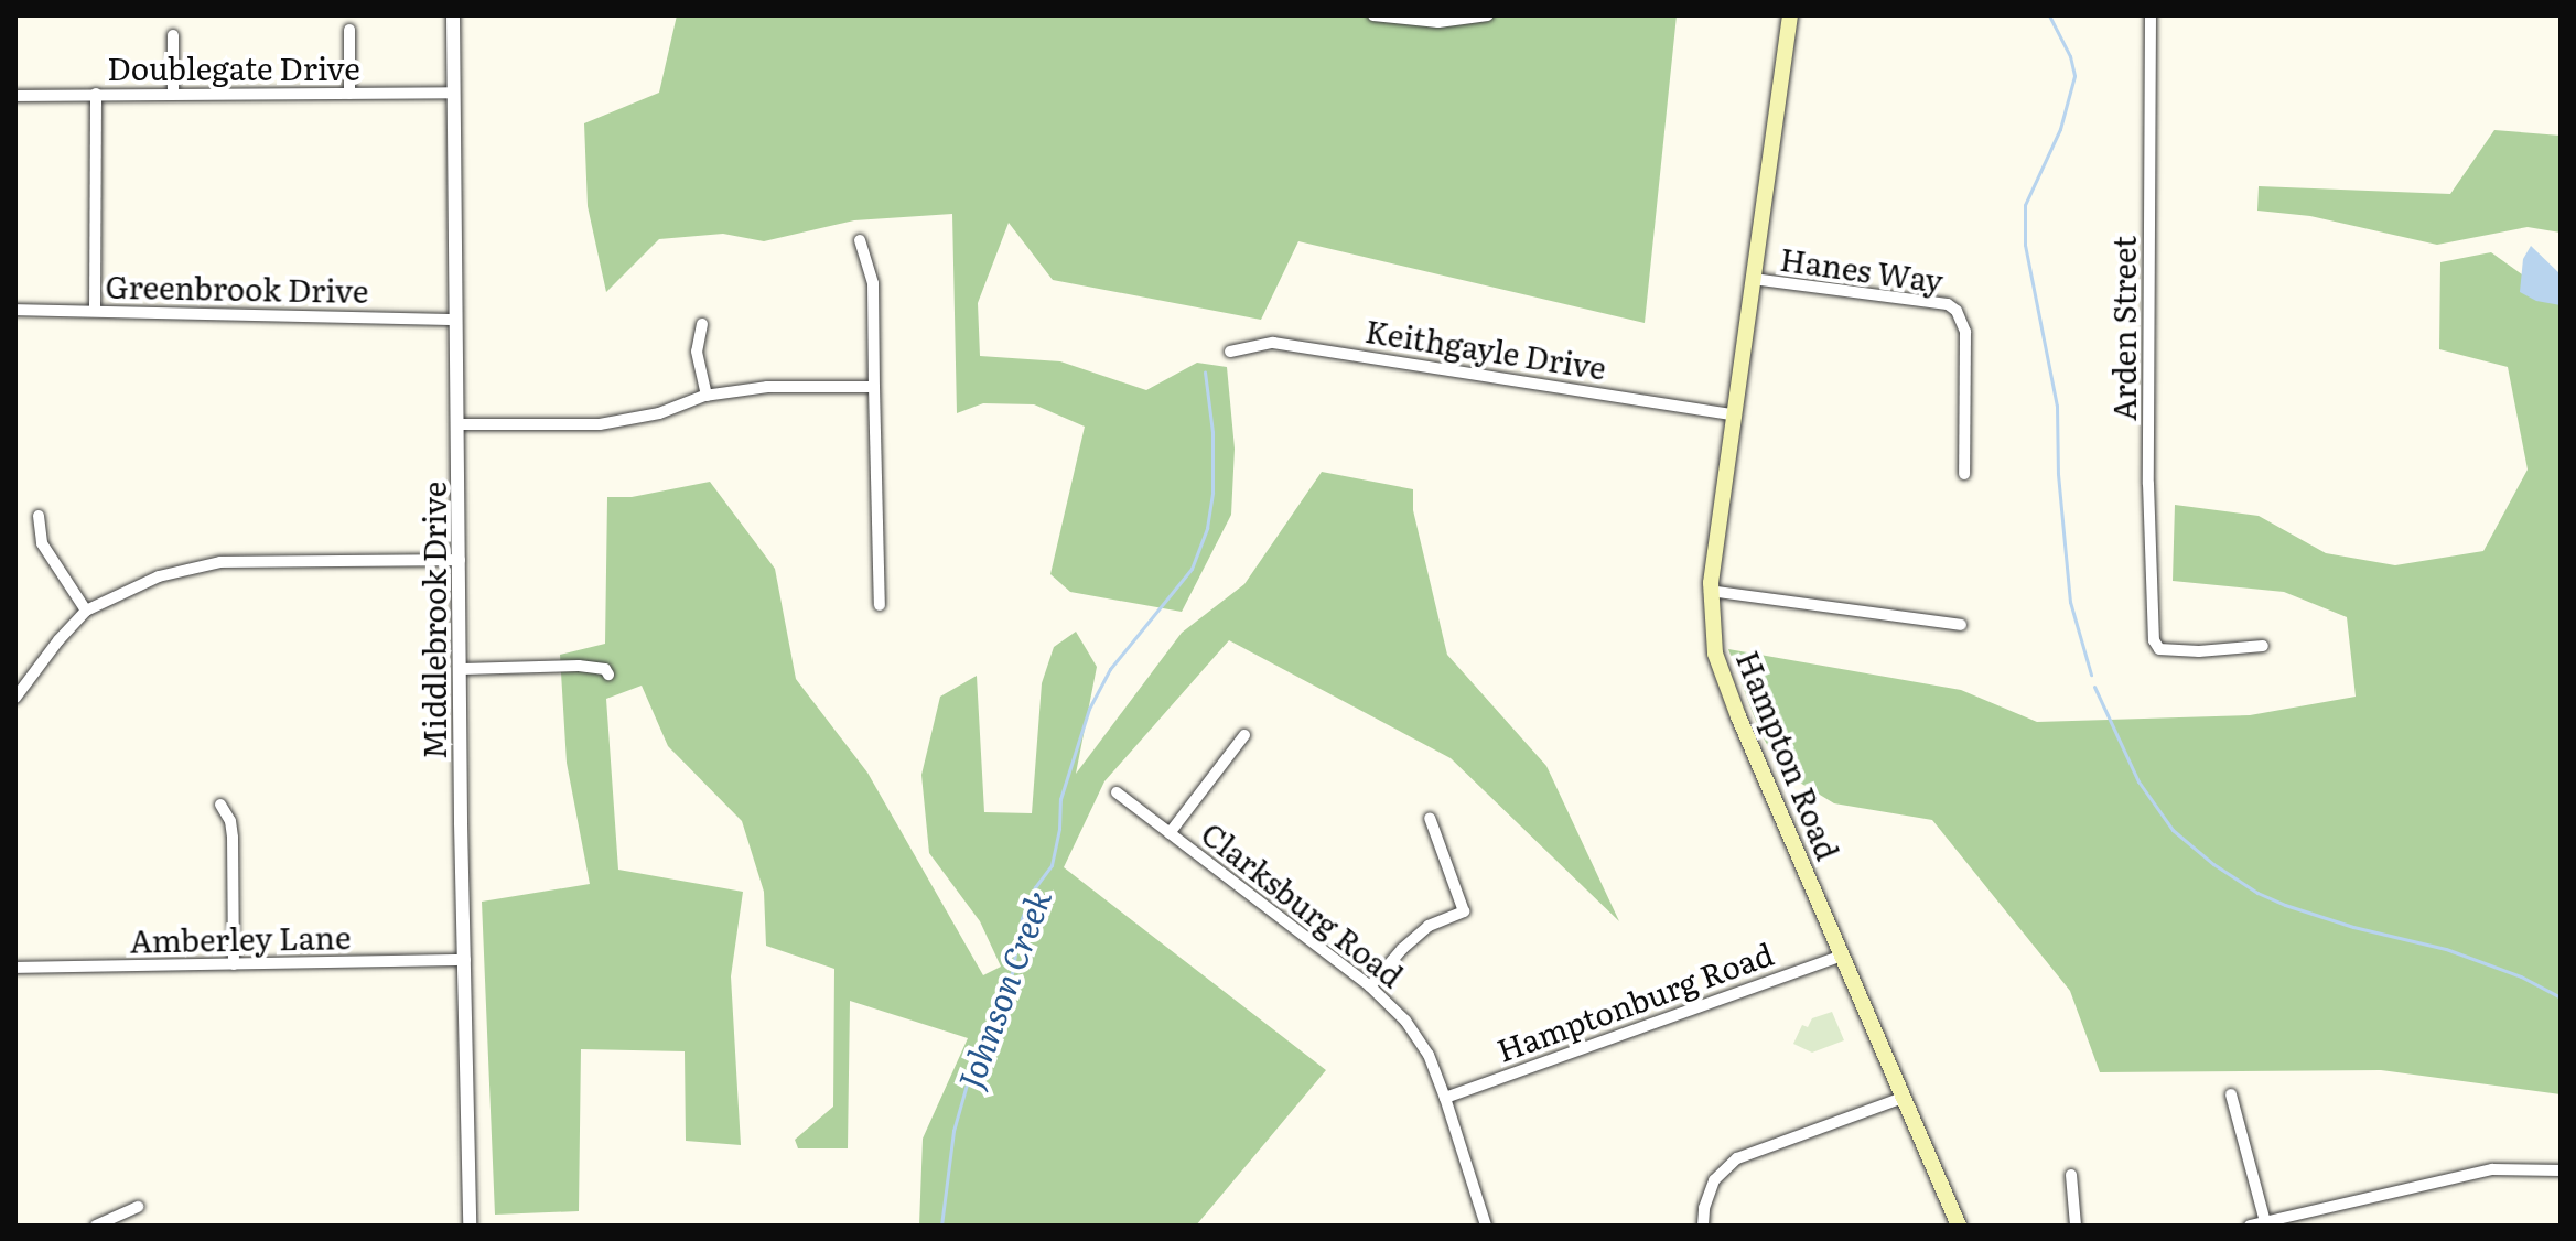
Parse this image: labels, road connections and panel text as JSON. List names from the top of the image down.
{
  "streets": {
    "main road": ["Hampton Road"],
    "street": [
      "Doublegate Drive",
      "Hanes Way",
      "Greenbrook Drive",
      "Arden Street",
      "Keithgayle Drive",
      "Middlebrook Drive",
      "Clarksburg Road",
      "Amberley Lane",
      "Hamptonburg Road"
    ]
  },
  "crossings": [
    ["Doublegate Drive", "Middlebrook Drive"],
    ["Hanes Way", "Hampton Road"],
    ["Greenbrook Drive", "Middlebrook Drive"],
    ["Keithgayle Drive", "Hampton Road"],
    ["Middlebrook Drive", "Amberley Lane"],
    ["Hampton Road", "Hamptonburg Road"],
    ["Clarksburg Road", "Hamptonburg Road"]
  ],
  "water": ["Johnson Creek"]
}
